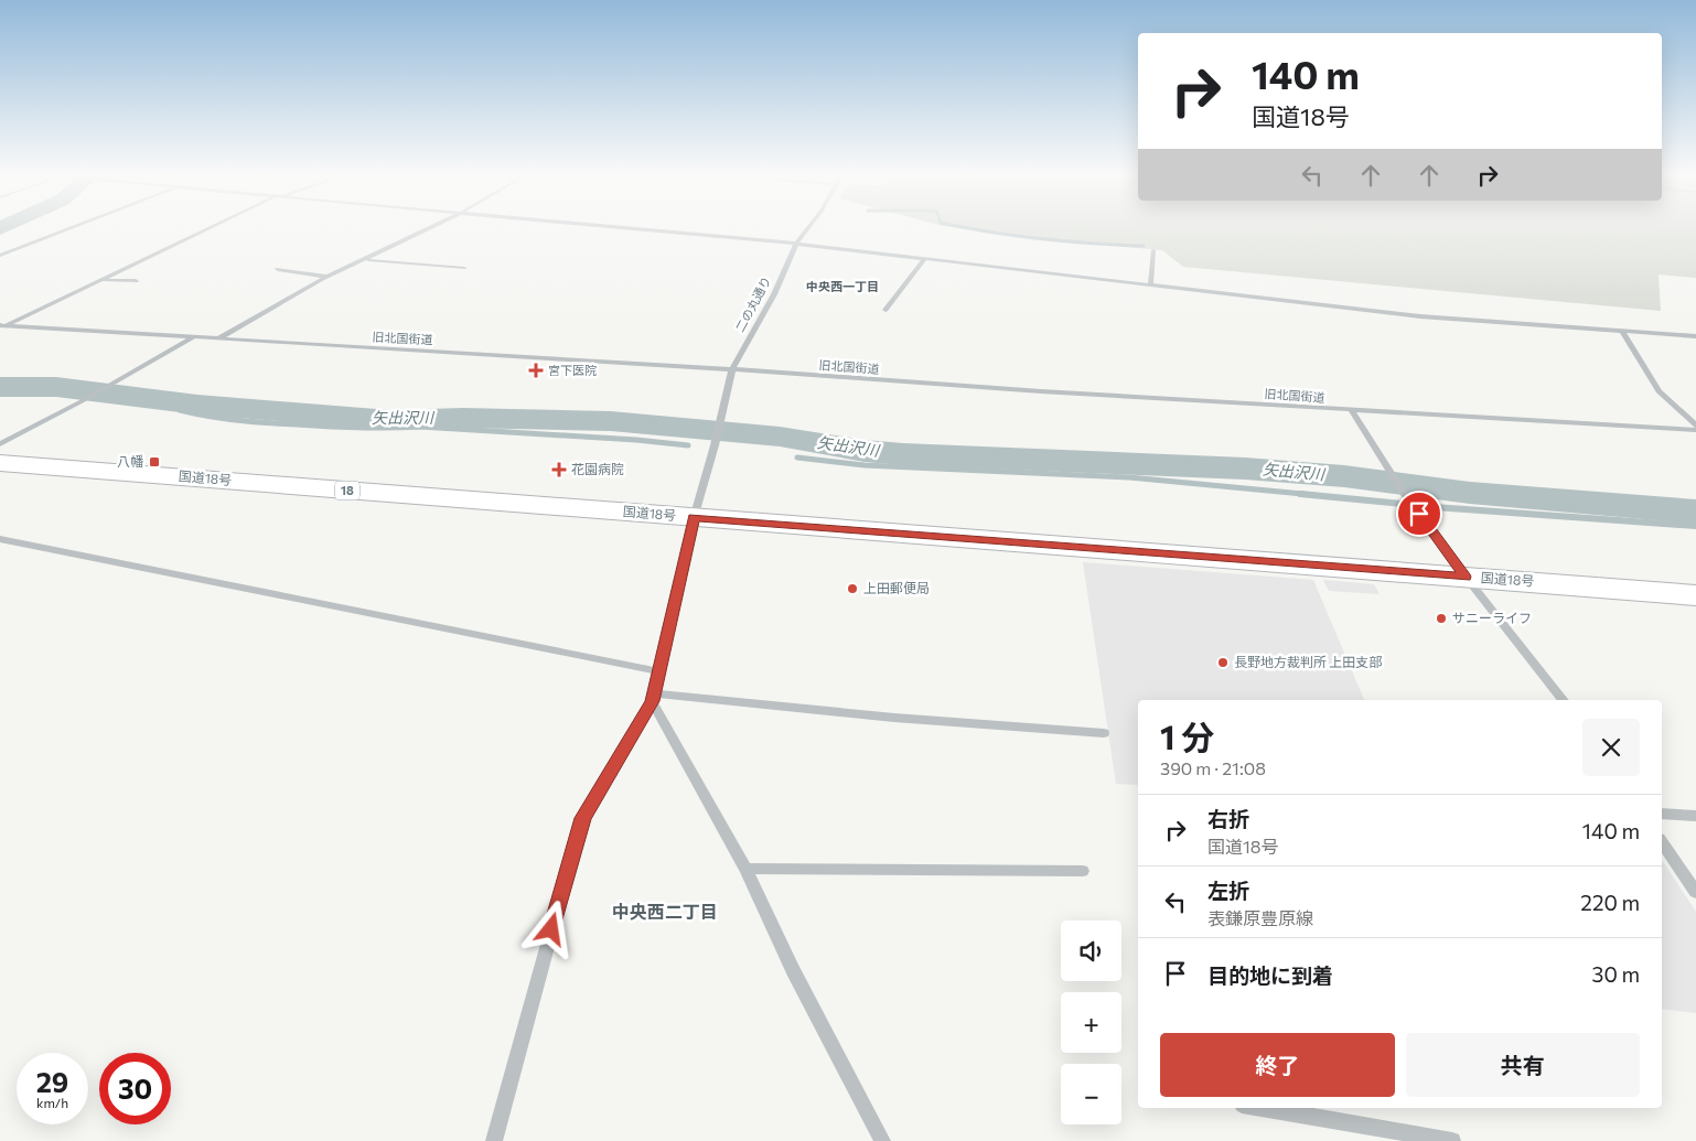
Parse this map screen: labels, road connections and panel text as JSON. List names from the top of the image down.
{
  "streets": {
    "highway": ["国道18号", "18"],
    "street": ["二の丸通り", "旧北国街道"]
  },
  "crossings": [
    ["二の丸通り", "旧北国街道"],
    ["二の丸通り", "国道18号"]
  ],
  "districts": ["中央西一丁目", "中央西二丁目"],
  "water": ["矢出沢川"],
  "places": {
    "health": ["宮下医院", "花園病院"],
    "transit": ["八幡"],
    "other": ["上田郵便局", "サニーライフ", "長野地方裁判所 上田支部"]
  },
  "page": {
    "turn": ["140 m", "国道18号"],
    "heading": ["1 分", "390 m · 21:08"],
    "list": [
      {
        "name": "右折",
        "note": "国道18号",
        "value": "140 m"
      },
      {
        "name": "左折",
        "note": "表鎌原豊原線",
        "value": "220 m"
      },
      {
        "name": "目的地に到着",
        "value": "30 m"
      }
    ],
    "map_buttons": ["+", "−"],
    "buttons": ["終了", "共有"],
    "speed": "29 km/h",
    "limit": "30"
  }
}
